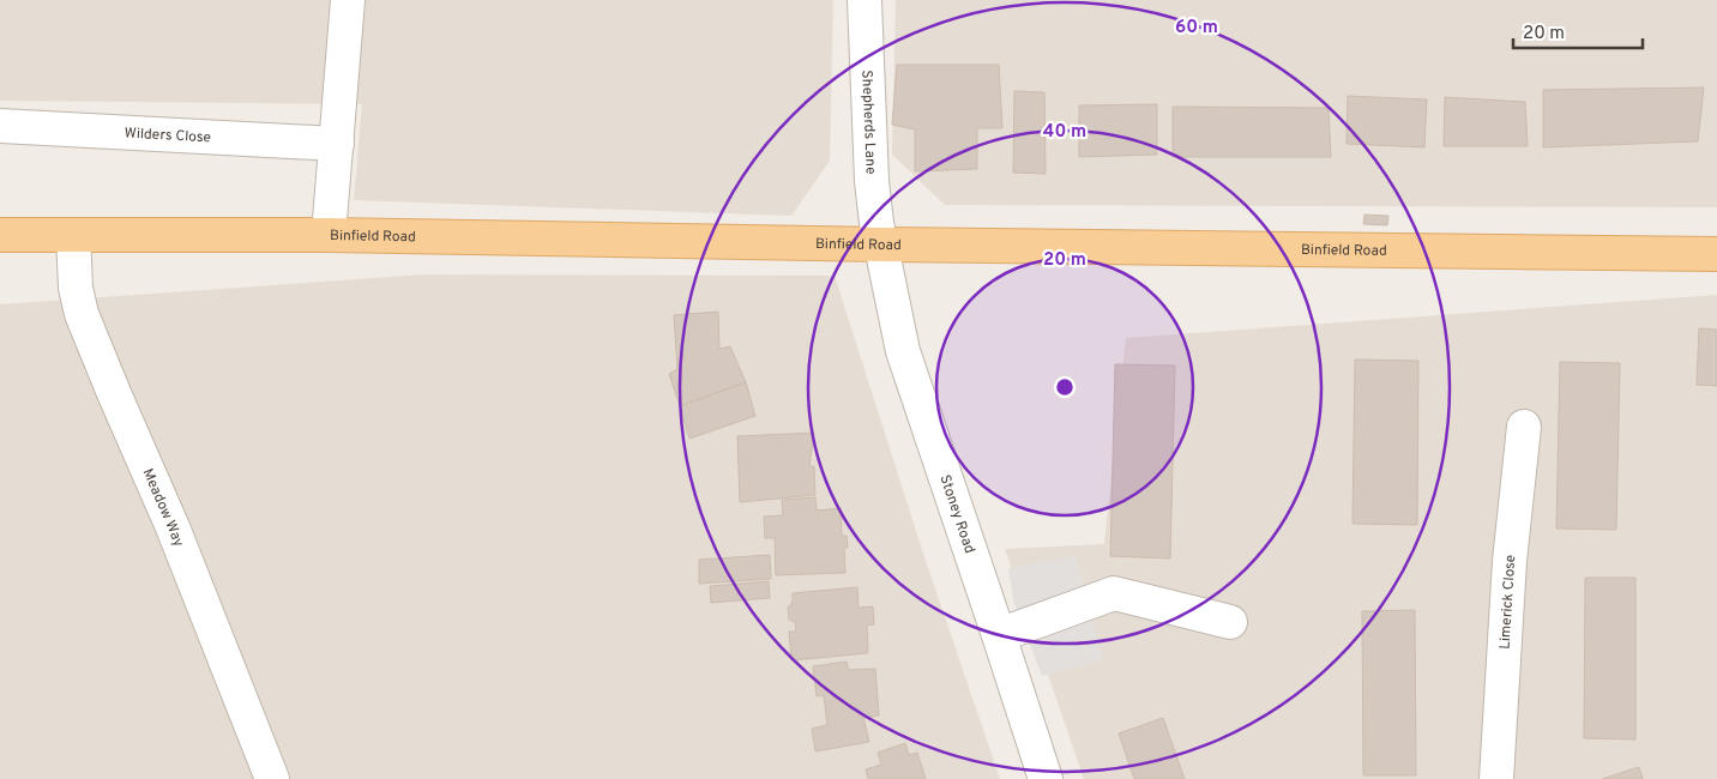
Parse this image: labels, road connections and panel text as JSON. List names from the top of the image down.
{
  "streets": {
    "main road": ["Binfield Road"],
    "street": [
      "Shepherds Lane",
      "Wilders Close",
      "Meadow Way",
      "Stoney Road",
      "Limerick Close"
    ]
  },
  "crossings": [
    ["Shepherds Lane", "Binfield Road"],
    ["Shepherds Lane", "Stoney Road"],
    ["Binfield Road", "Meadow Way"],
    ["Binfield Road", "Stoney Road"]
  ],
  "scale_bar": "20 m",
  "rings": ["60 m", "40 m", "20 m"]
}
